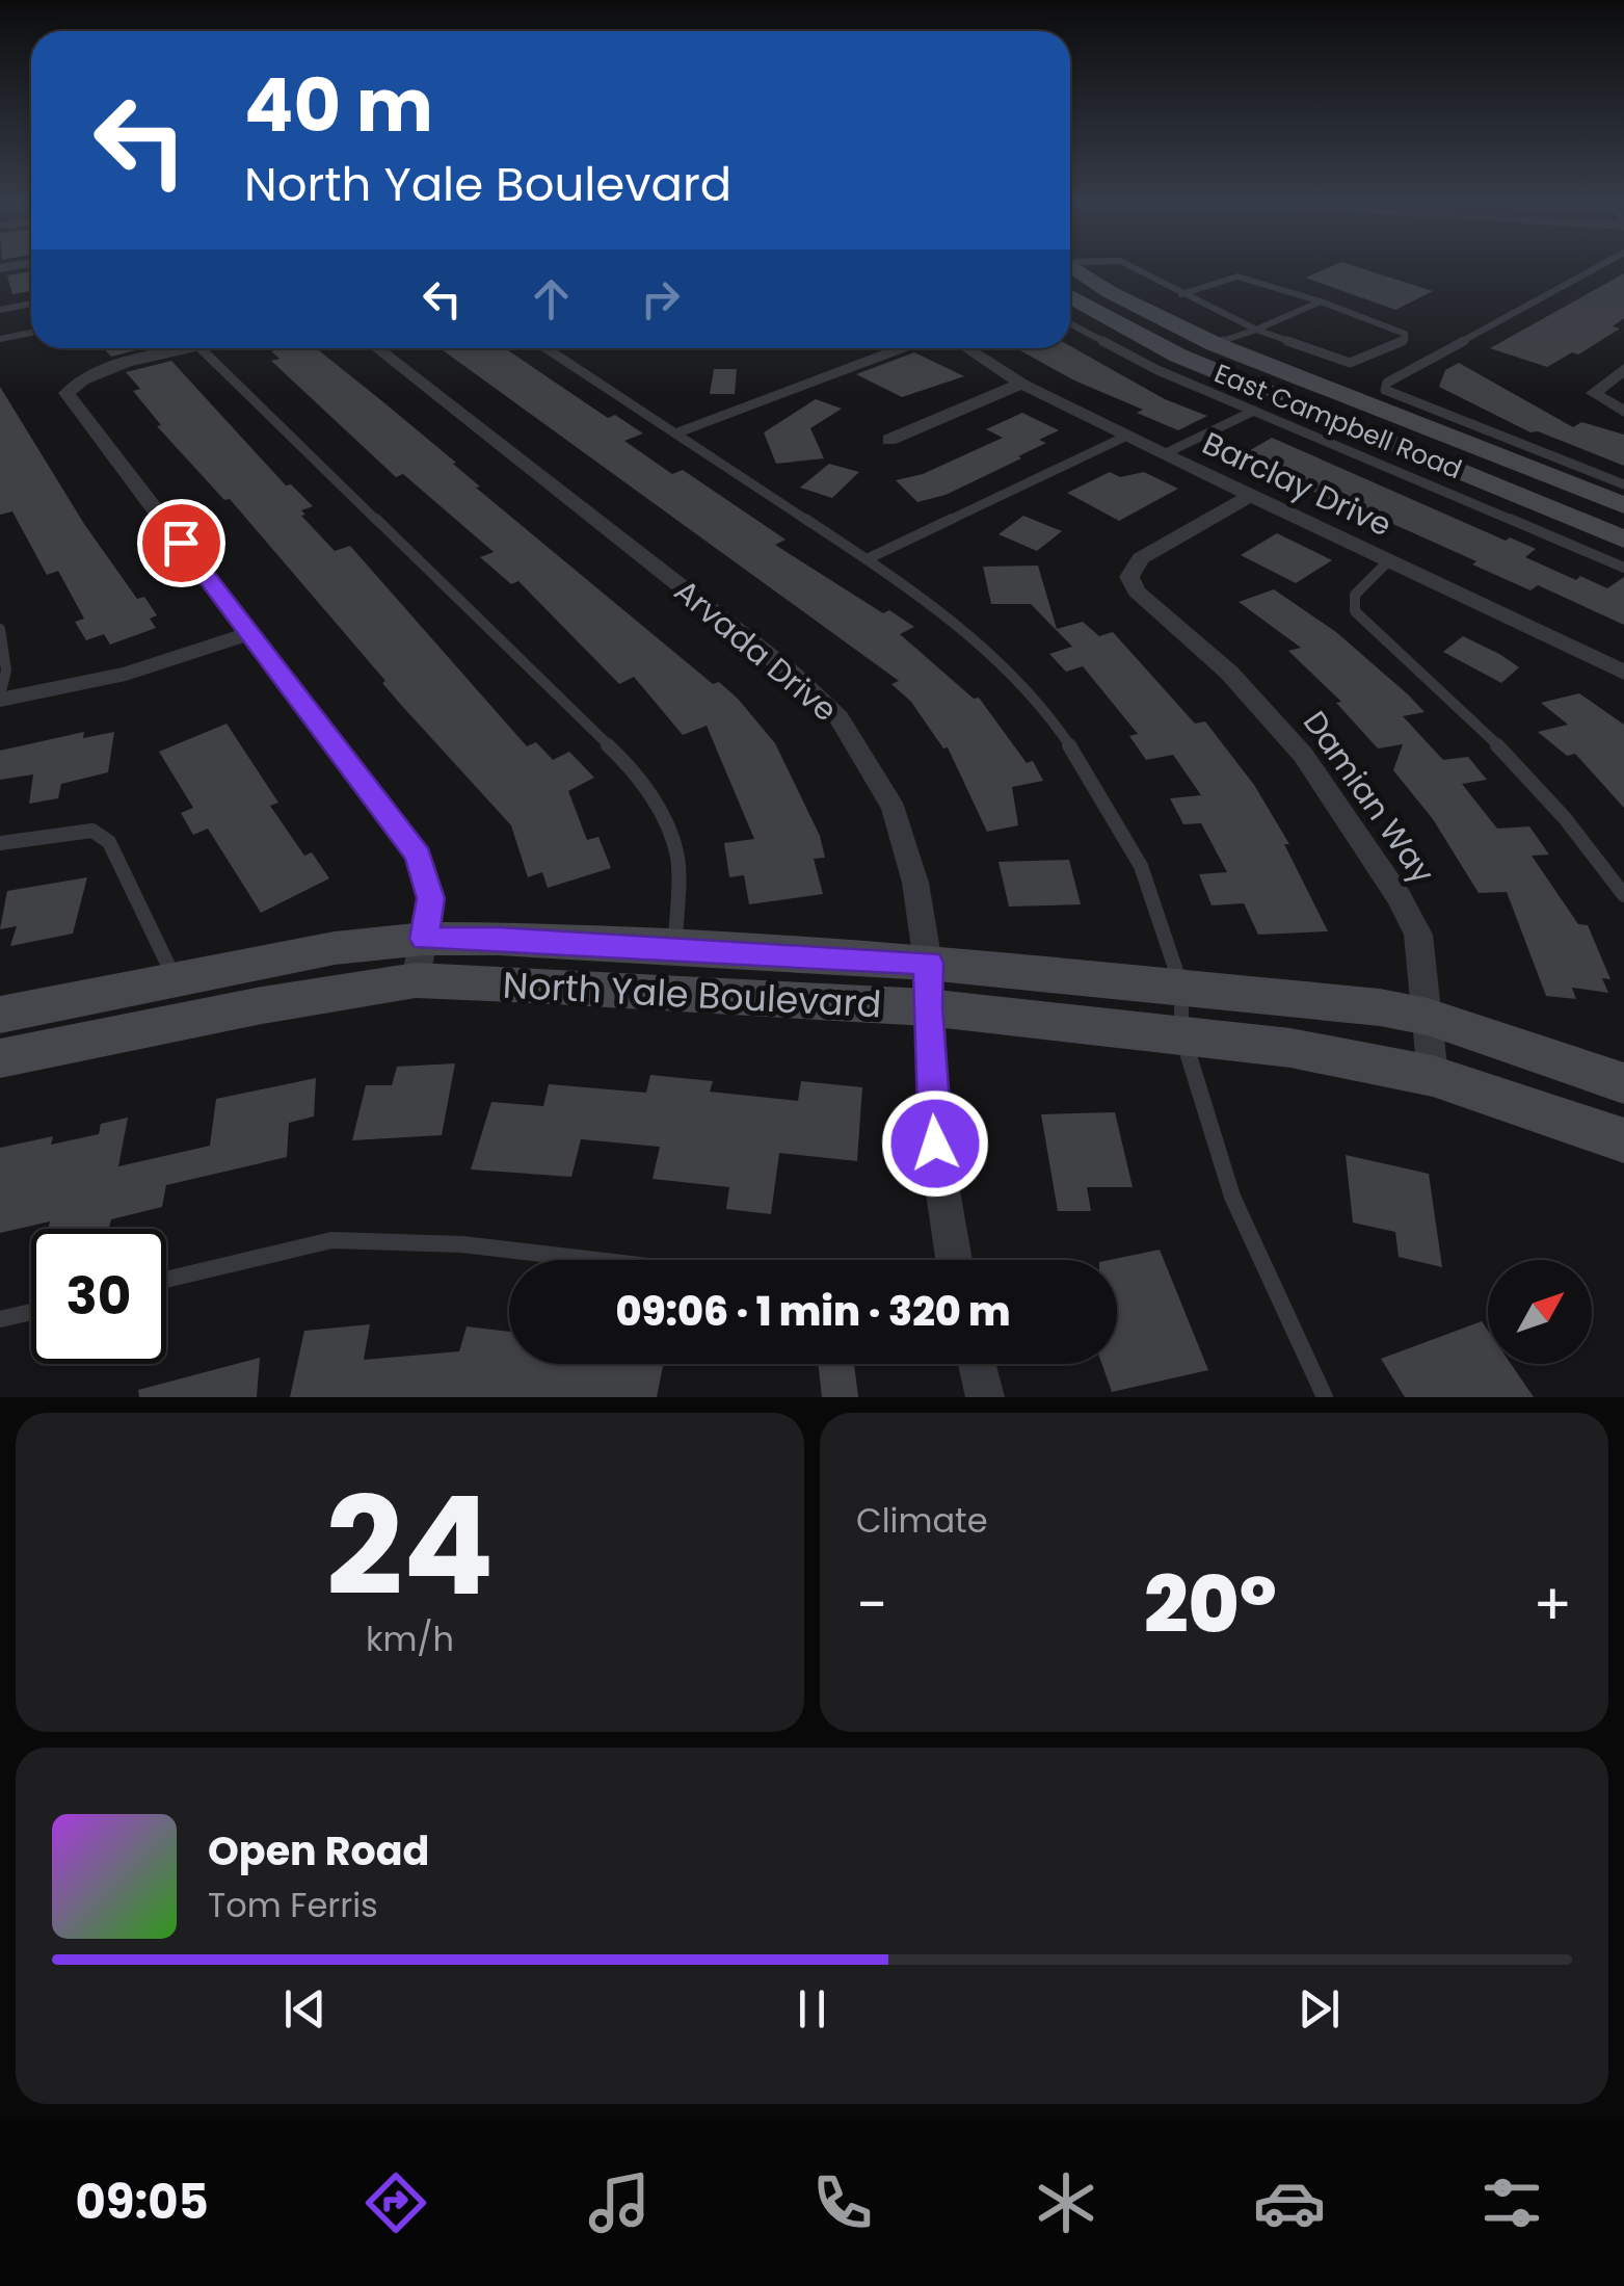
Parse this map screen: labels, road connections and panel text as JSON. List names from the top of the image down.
{
  "streets": {
    "street": [
      "East Campbell Road",
      "Barclay Drive",
      "Arvada Drive",
      "Damian Way",
      "North Yale Boulevard"
    ]
  },
  "crossings": [
    ["Barclay Drive", "Damian Way"],
    ["Arvada Drive", "North Yale Boulevard"],
    ["Damian Way", "North Yale Boulevard"]
  ],
  "north": "top right",
  "page": {
    "turn": ["40 m", "North Yale Boulevard"],
    "limit": "30",
    "trip": "09:06 · 1 min · 320 m",
    "tile": [
      ["24", "km/h"],
      "Climate"
    ],
    "heat": ["−", "20°", "+"],
    "song": ["Open Road", "Tom Ferris"],
    "tabs": "09:05"
  }
}
